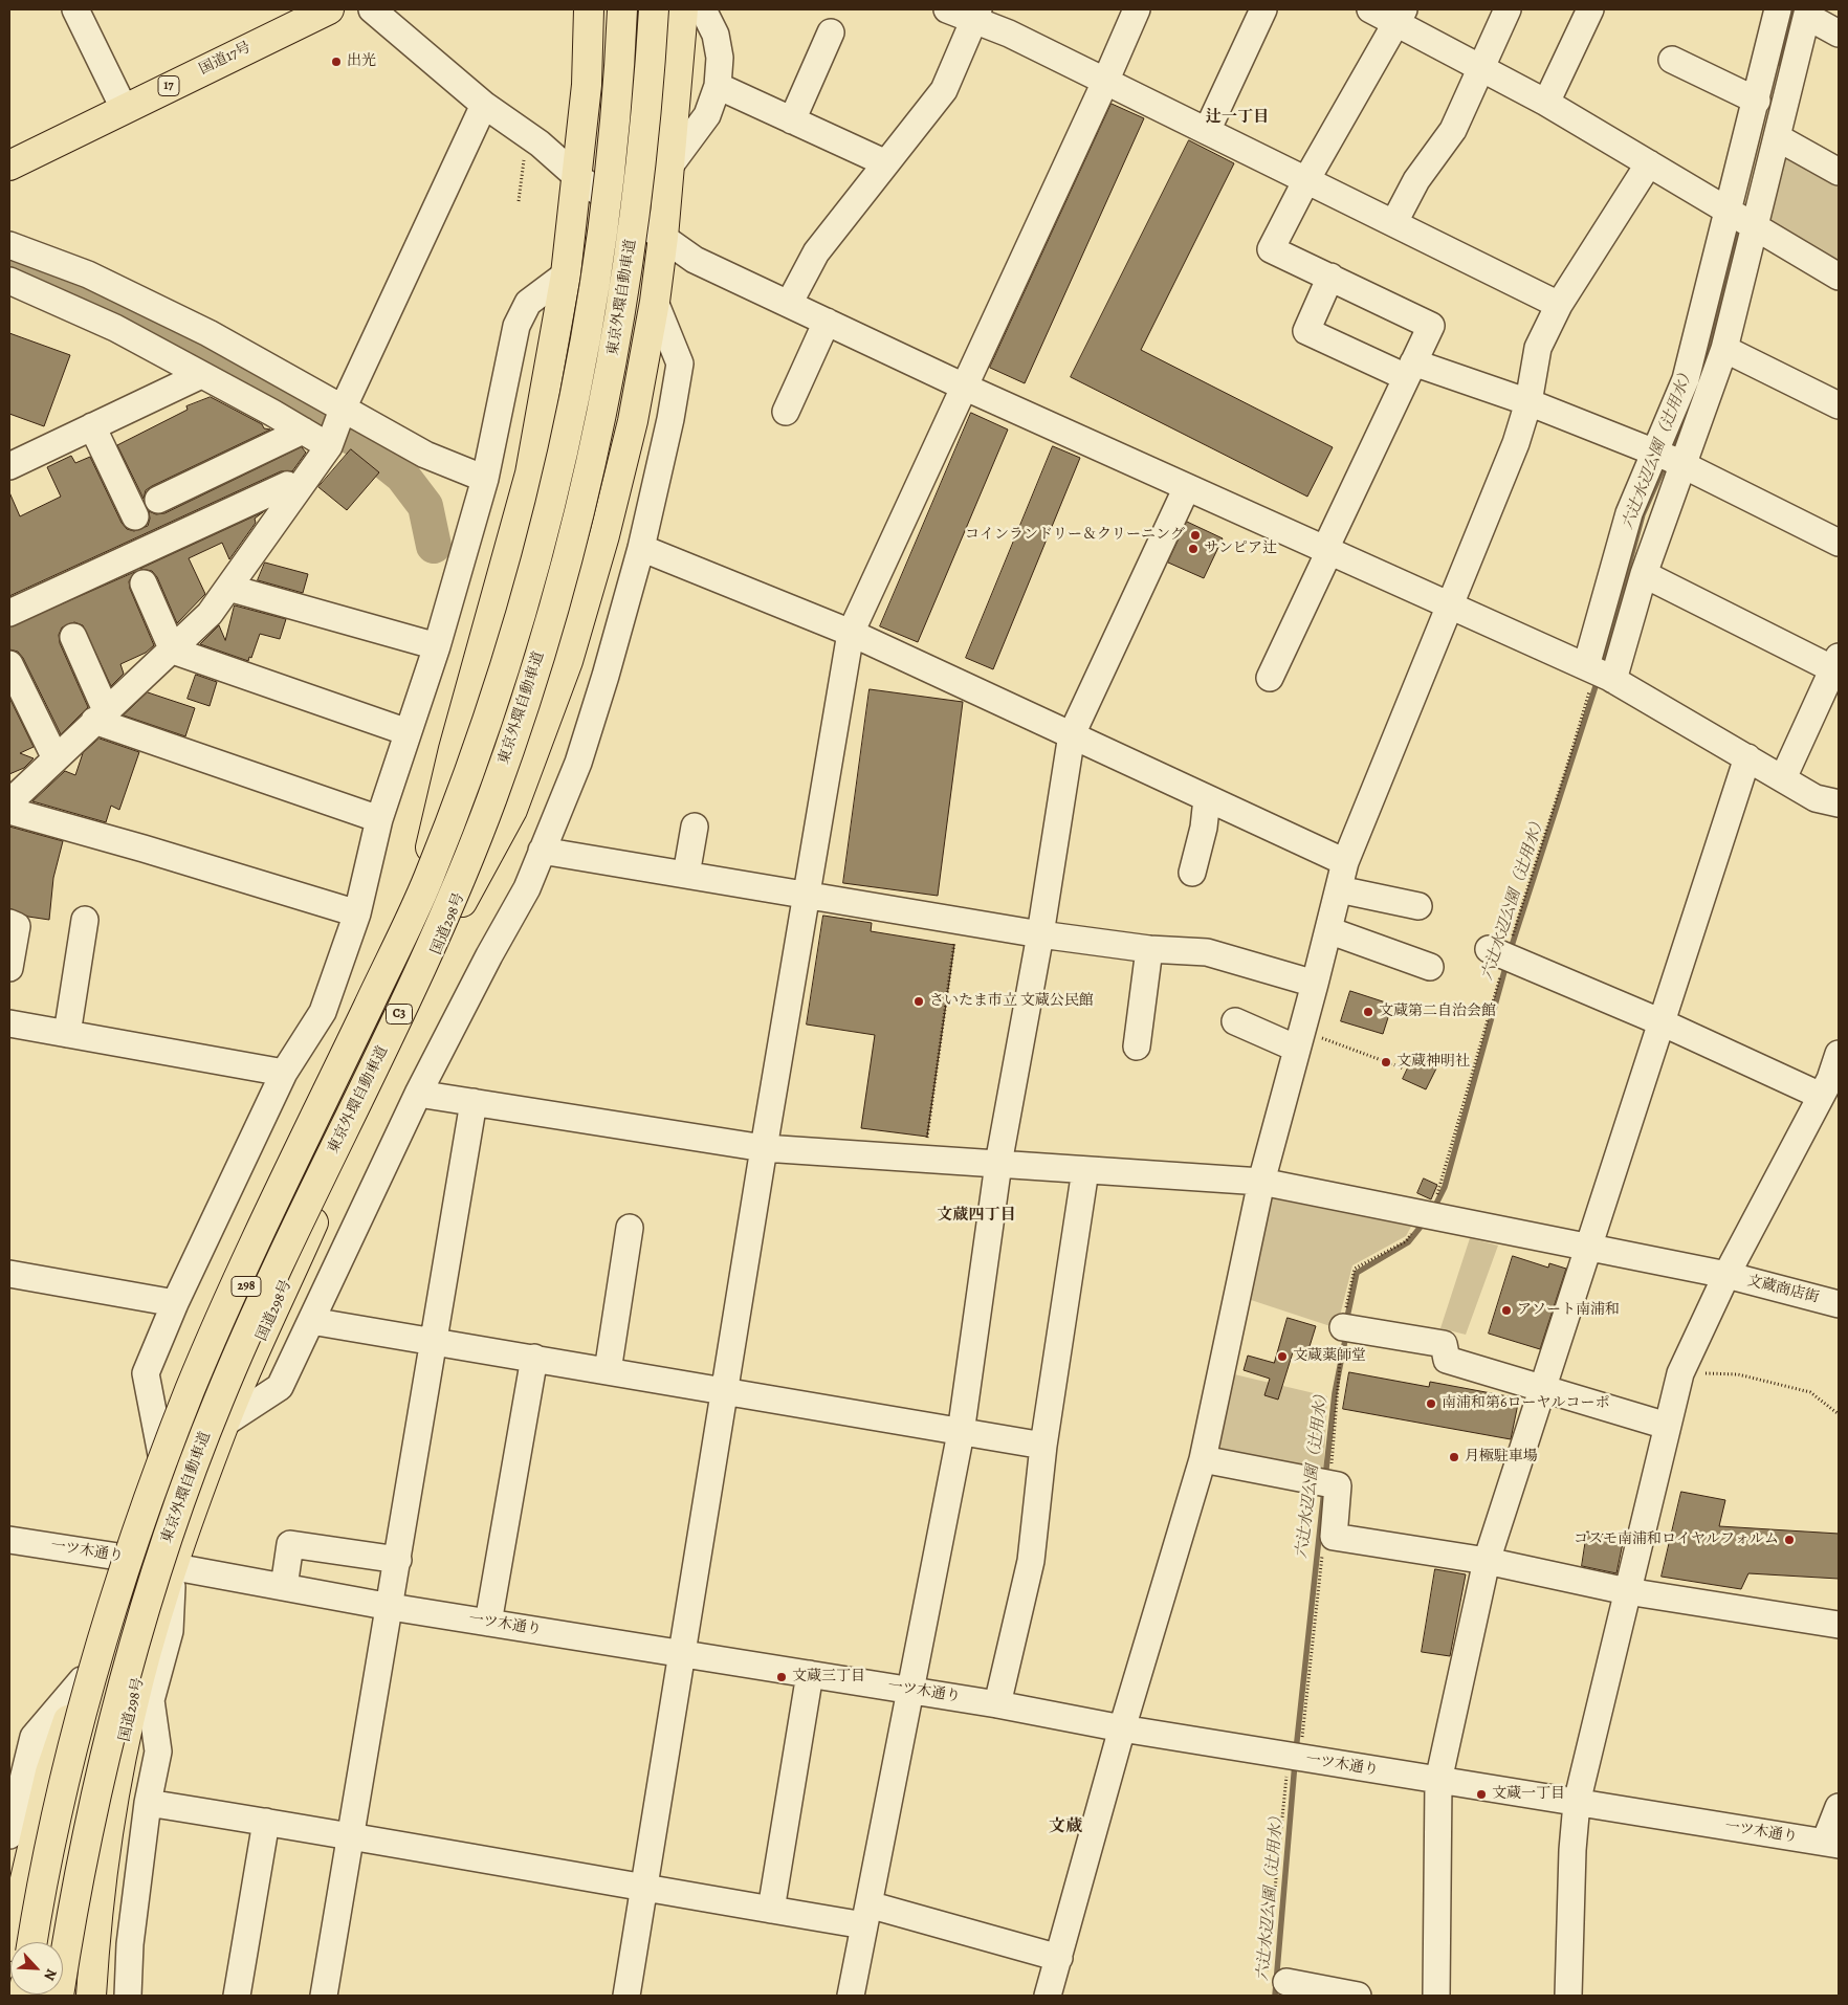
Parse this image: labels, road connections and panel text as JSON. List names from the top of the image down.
{
  "streets": {
    "highway": [
      "国道17号",
      "17",
      "東京外環自動車道",
      "国道298号",
      "C3",
      "298"
    ],
    "street": ["文蔵商店街", "一ツ木通り"]
  },
  "crossings": [
    ["国道298号", "一ツ木通り"]
  ],
  "districts": ["辻一丁目", "文蔵四丁目", "文蔵"],
  "water": ["六辻水辺公園（辻用水）"],
  "places": [
    "出光",
    "コインランドリー＆クリーニング",
    "サンピア辻",
    "さいたま市立 文蔵公民館",
    "文蔵第二自治会館",
    "文蔵神明社",
    "アソート南浦和",
    "文蔵薬師堂",
    "南浦和第6ローヤルコーポ",
    "月極駐車場",
    "コスモ南浦和ロイヤルフォルム",
    "文蔵三丁目",
    "文蔵一丁目"
  ],
  "north": "bottom right"
}
